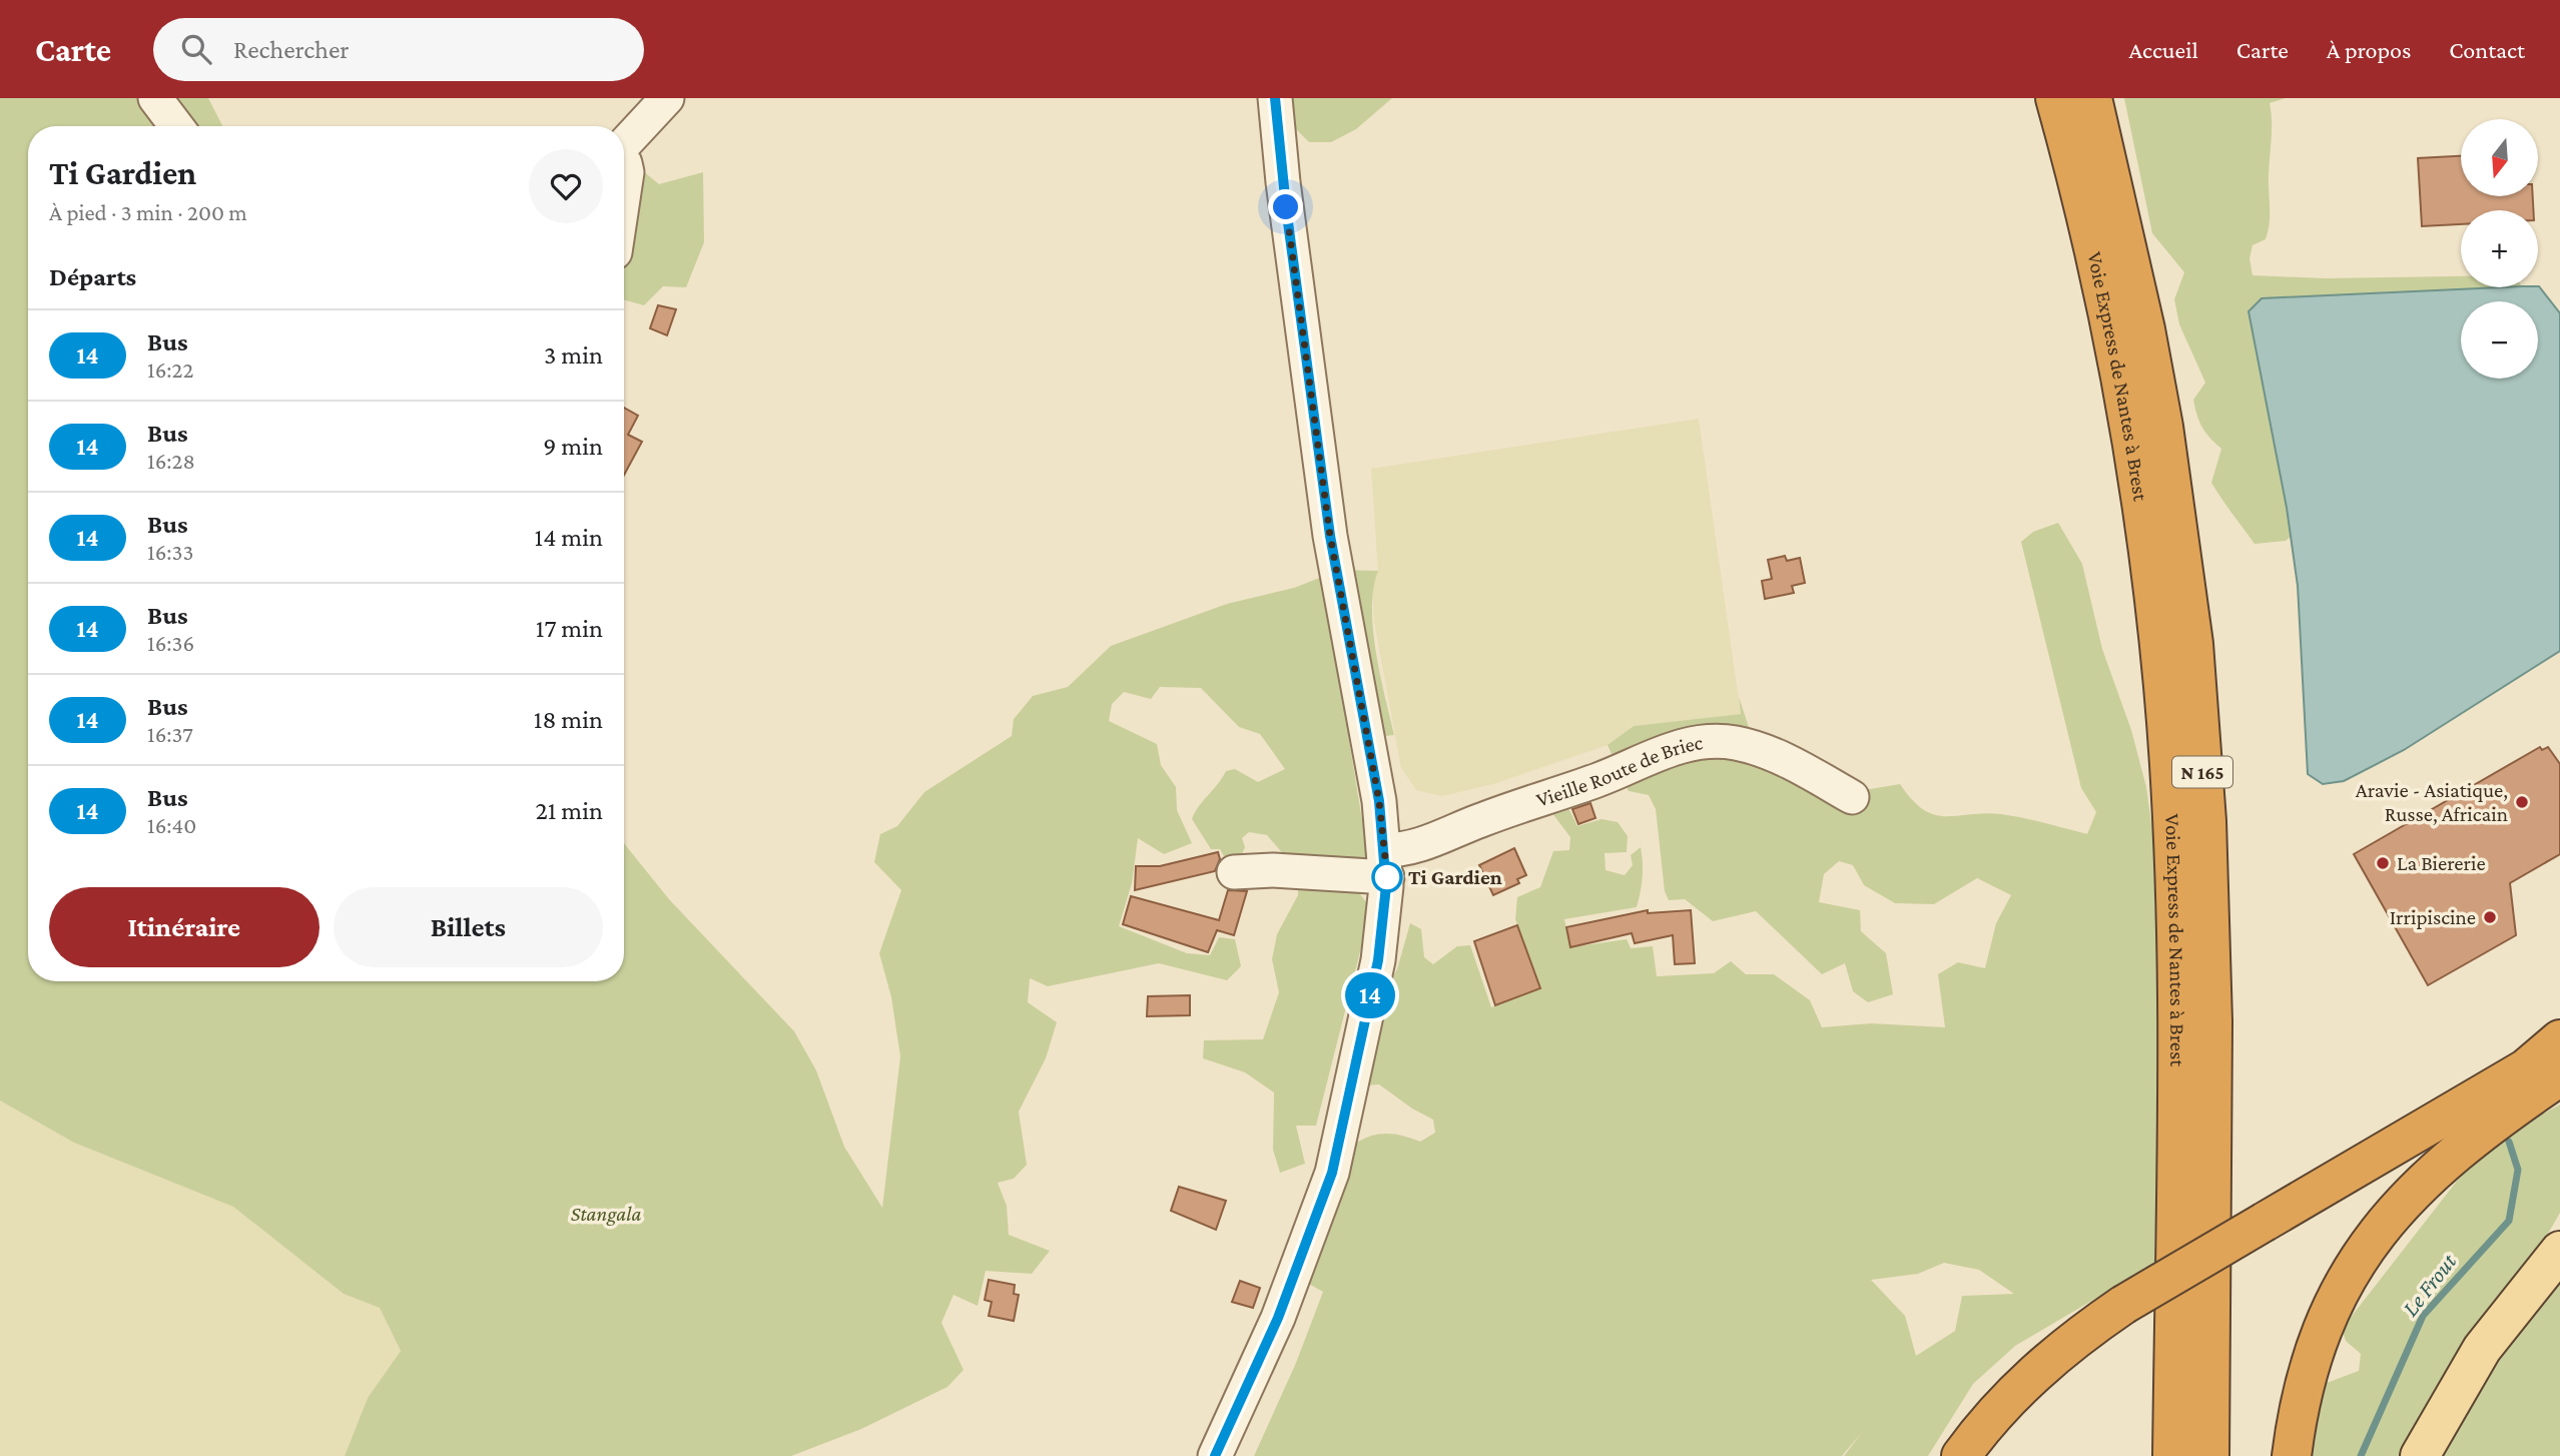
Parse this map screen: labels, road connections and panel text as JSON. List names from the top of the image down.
{
  "streets": {
    "highway": ["Voie Express de Nantes à Brest", "N 165"],
    "street": ["Vieille Route de Briec"]
  },
  "water": ["Le Frout"],
  "parks": ["Stangala"],
  "places": [
    "Aravie - Asiatique, Russe, Africain",
    "La Biererie",
    "Ti Gardien",
    "Irripiscine"
  ],
  "lines": ["bus line 14"],
  "north": "bottom",
  "page": {
    "header": "Carte",
    "search": "Rechercher",
    "nav": [
      "Accueil",
      "Carte",
      "À propos",
      "Contact"
    ],
    "on_map": "14",
    "map_buttons": ["+", "−"],
    "heading": [
      ["Ti Gardien", "À pied · 3 min · 200 m"],
      "Départs"
    ],
    "list": [
      {
        "mark": "14",
        "name": "Bus",
        "note": "16:22",
        "value": "3 min"
      },
      {
        "mark": "14",
        "name": "Bus",
        "note": "16:28",
        "value": "9 min"
      },
      {
        "mark": "14",
        "name": "Bus",
        "note": "16:33",
        "value": "14 min"
      },
      {
        "mark": "14",
        "name": "Bus",
        "note": "16:36",
        "value": "17 min"
      },
      {
        "mark": "14",
        "name": "Bus",
        "note": "16:37",
        "value": "18 min"
      },
      {
        "mark": "14",
        "name": "Bus",
        "note": "16:40",
        "value": "21 min"
      }
    ],
    "buttons": ["Itinéraire", "Billets"]
  }
}
